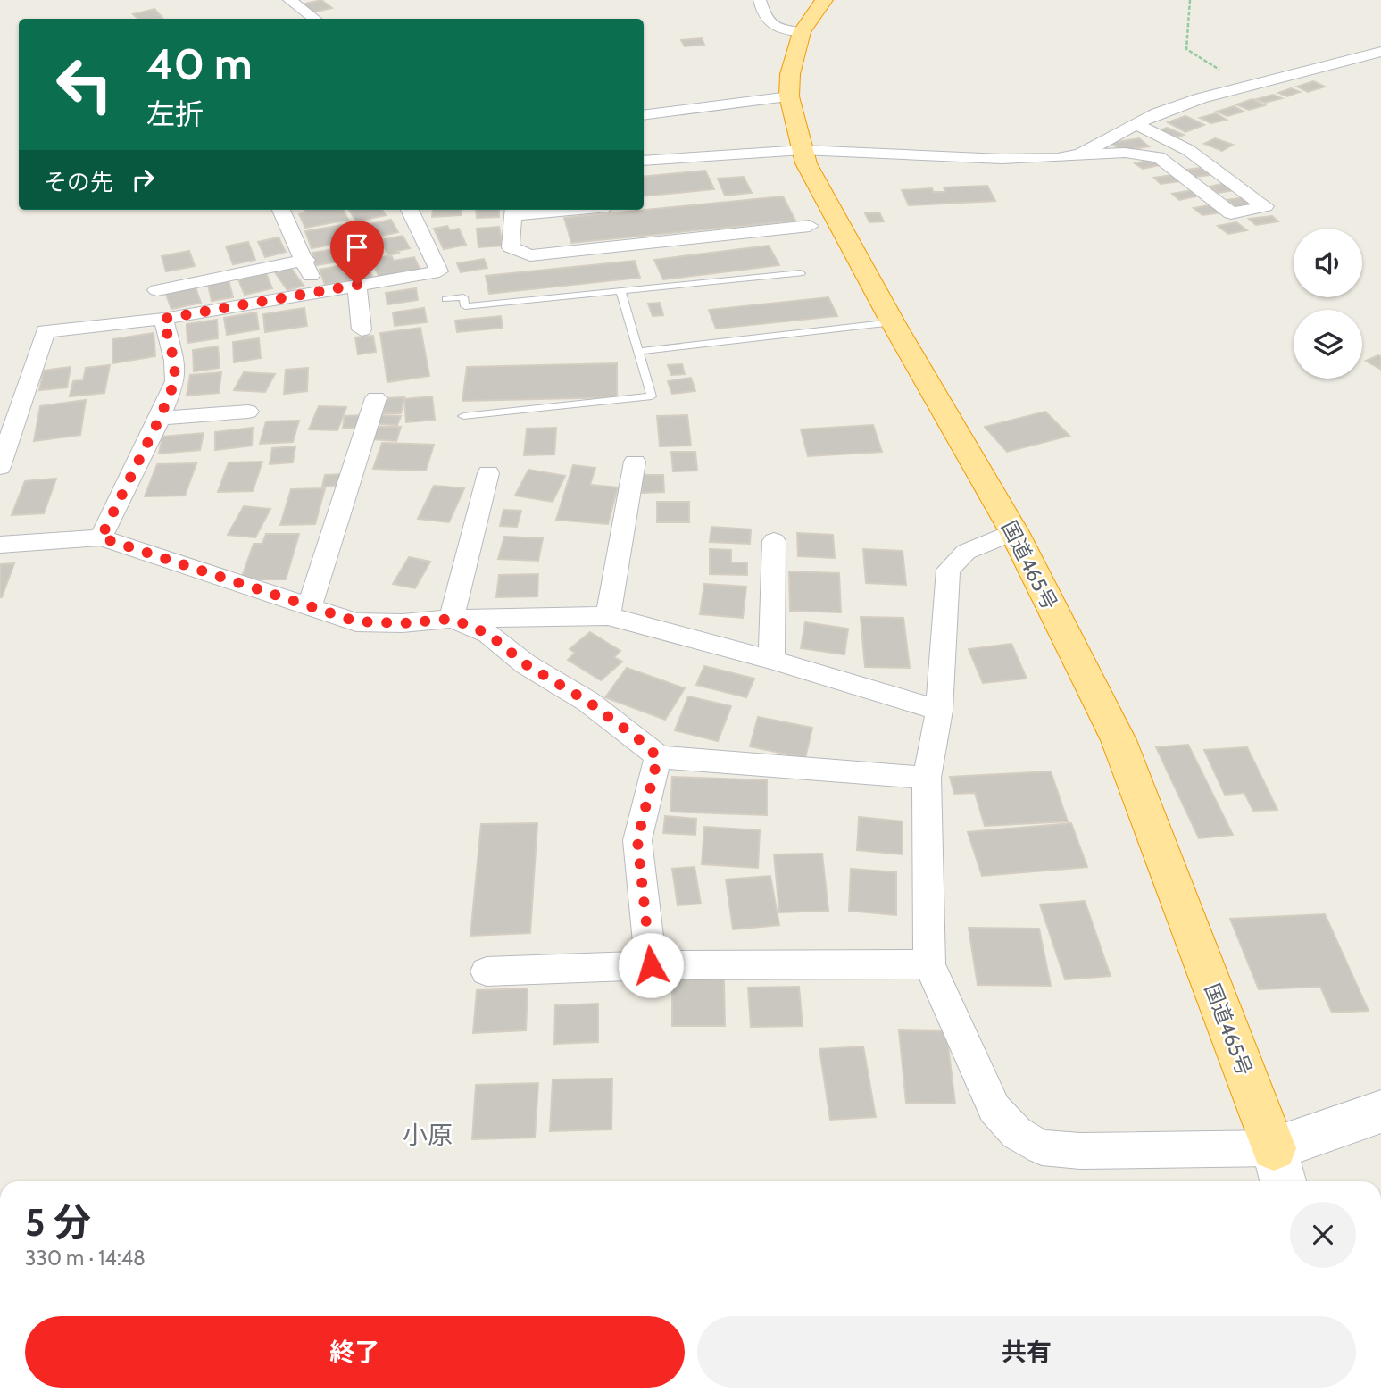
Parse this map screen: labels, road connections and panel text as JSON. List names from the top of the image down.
{
  "streets": {
    "highway": ["国道465号"]
  },
  "districts": ["小原"],
  "page": {
    "turn": ["40 m", "左折"],
    "then": "その先",
    "heading": ["5 分", "330 m · 14:48"],
    "buttons": ["終了", "共有"]
  }
}
